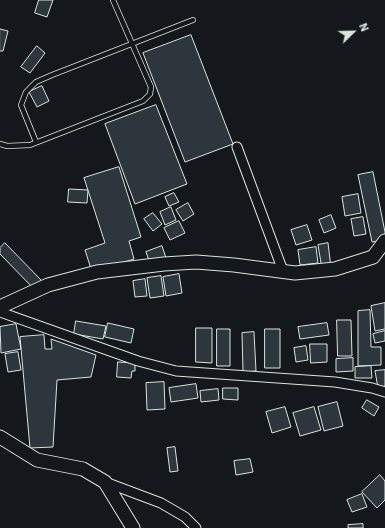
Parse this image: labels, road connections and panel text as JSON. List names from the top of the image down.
{
  "north": "top right"
}
